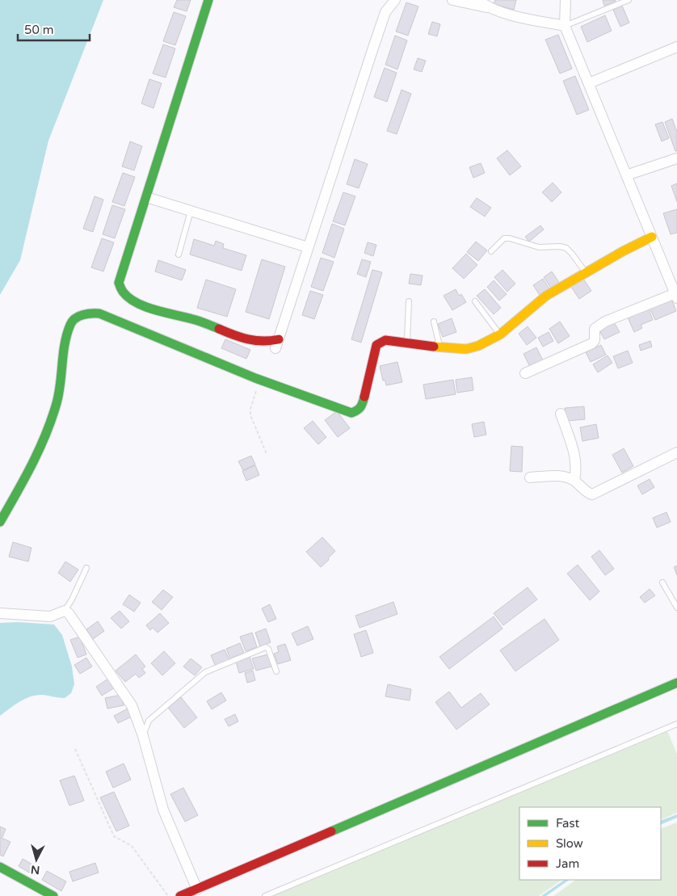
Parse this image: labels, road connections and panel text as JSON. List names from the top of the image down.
{
  "legend": ["Fast", "Slow", "Jam"],
  "scale_bar": "50 m",
  "north": "bottom"
}
